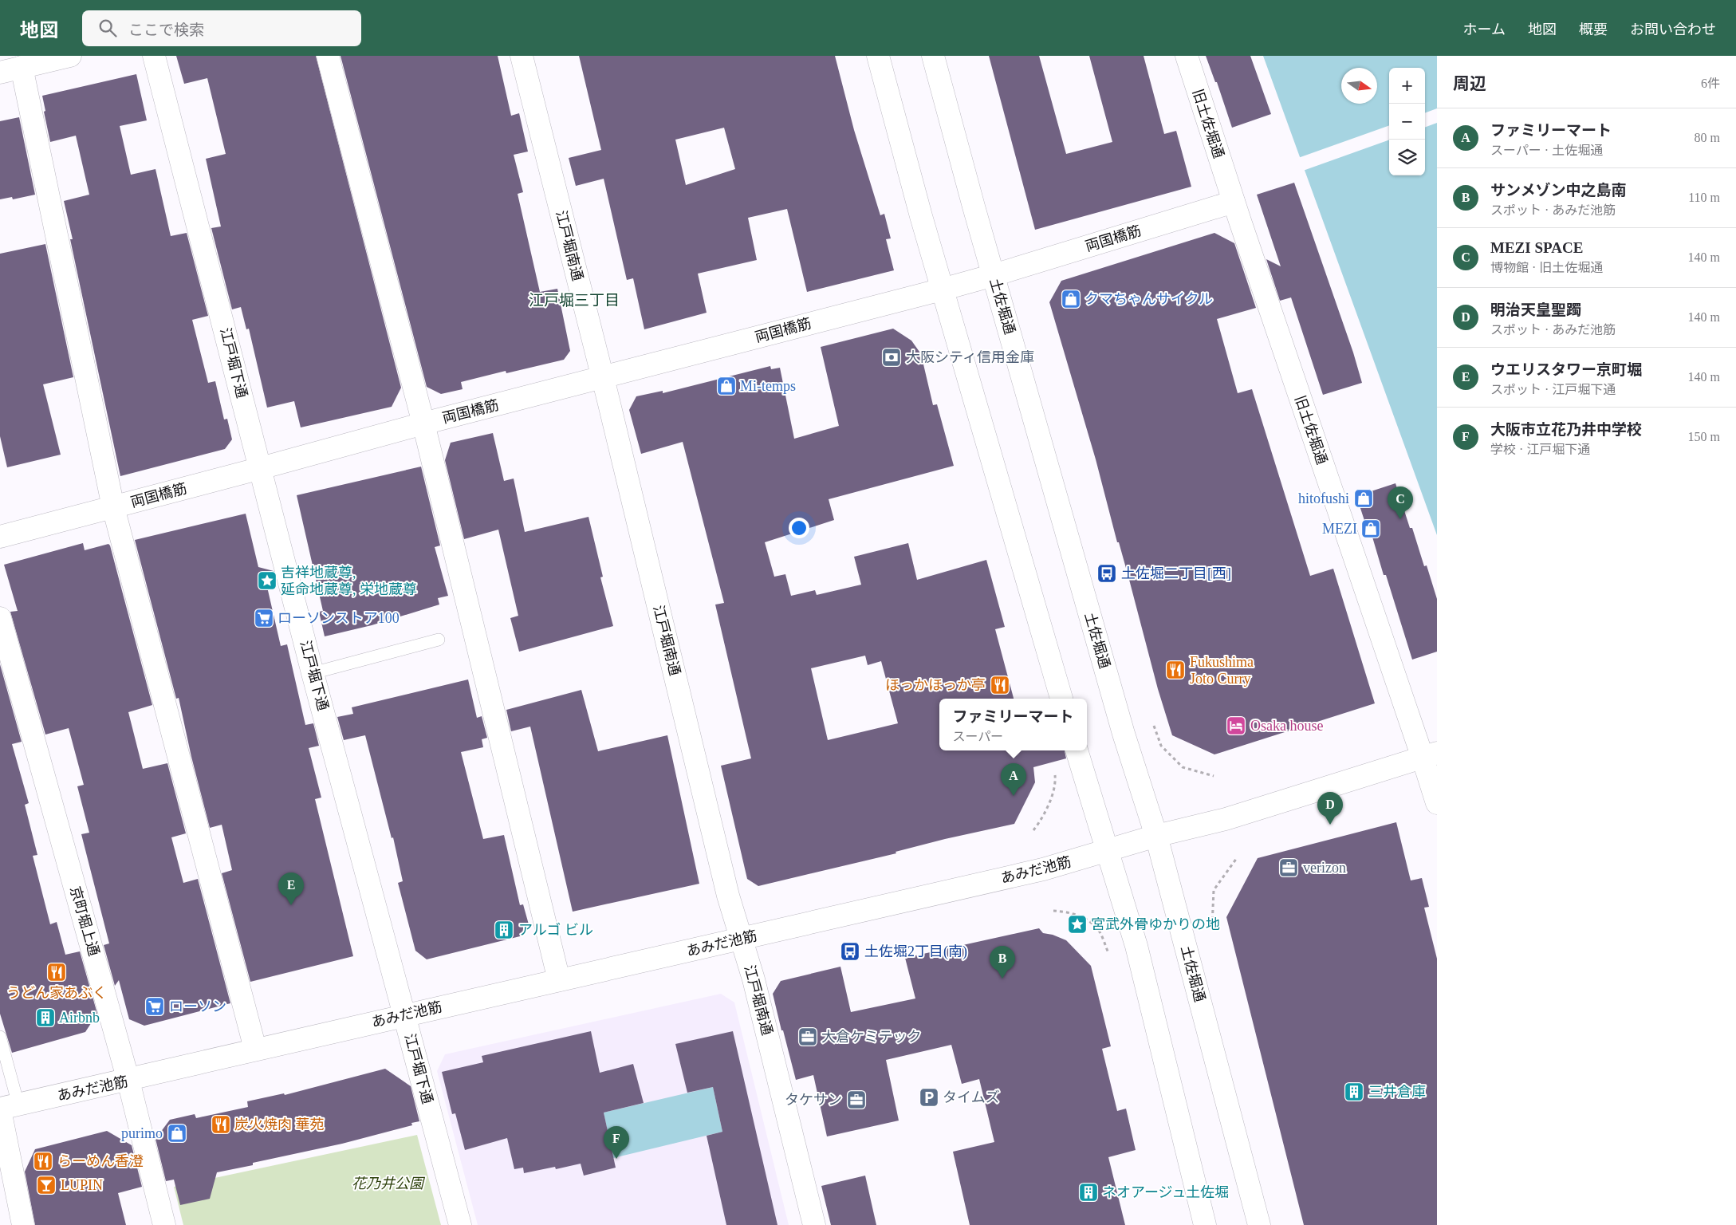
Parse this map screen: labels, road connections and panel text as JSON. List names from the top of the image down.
{
  "streets": {
    "street": [
      "旧土佐堀通",
      "両国橋筋",
      "江戸堀南通",
      "土佐堀通",
      "江戸堀下通",
      "あみだ池筋",
      "京町堀上通"
    ]
  },
  "crossings": [
    ["旧土佐堀通", "両国橋筋"],
    ["旧土佐堀通", "あみだ池筋"],
    ["両国橋筋", "江戸堀南通"],
    ["両国橋筋", "土佐堀通"],
    ["両国橋筋", "江戸堀下通"],
    ["江戸堀南通", "あみだ池筋"],
    ["土佐堀通", "あみだ池筋"],
    ["江戸堀下通", "あみだ池筋"],
    ["あみだ池筋", "京町堀上通"]
  ],
  "districts": ["江戸堀三丁目"],
  "parks": ["花乃井公園"],
  "places": {
    "shop": [
      "クマちゃんサイクル",
      "Mi-temps",
      "hitofushi",
      "MEZI",
      "purimo"
    ],
    "bank": ["大阪シティ信用金庫"],
    "bus stop": ["土佐堀二丁目[西]", "土佐堀2丁目(南)"],
    "place": ["吉祥地蔵尊, 延命地蔵尊, 栄地蔵尊", "宮武外骨ゆかりの地"],
    "supermarket": ["ローソンストア100", "ローソン"],
    "restaurant": [
      "Fukushima Joto Curry",
      "ほっかほっか亭",
      "うどん家あぶく",
      "炭火焼肉 華苑",
      "らーめん香澄"
    ],
    "hotel": ["Osaka house"],
    "office": ["verizon", "大倉ケミテック", "タケサン"],
    "building": [
      "アルゴ ビル",
      "Airbnb",
      "三井倉庫",
      "ネオアージュ土佐堀"
    ],
    "parking": ["タイムズ"],
    "bar": ["LUPIN"]
  },
  "north": "right",
  "page": {
    "header": "地図",
    "search": "ここで検索",
    "nav": [
      "ホーム",
      "地図",
      "概要",
      "お問い合わせ"
    ],
    "heading": ["周辺", "6件"],
    "map_buttons": ["+", "−"],
    "list": [
      {
        "mark": "A",
        "name": "ファミリーマート",
        "note": "スーパー · 土佐堀通",
        "value": "80 m"
      },
      {
        "mark": "B",
        "name": "サンメゾン中之島南",
        "note": "スポット · あみだ池筋",
        "value": "110 m"
      },
      {
        "mark": "C",
        "name": "MEZI SPACE",
        "note": "博物館 · 旧土佐堀通",
        "value": "140 m"
      },
      {
        "mark": "D",
        "name": "明治天皇聖躅",
        "note": "スポット · あみだ池筋",
        "value": "140 m"
      },
      {
        "mark": "E",
        "name": "ウエリスタワー京町堀",
        "note": "スポット · 江戸堀下通",
        "value": "140 m"
      },
      {
        "mark": "F",
        "name": "大阪市立花乃井中学校",
        "note": "学校 · 江戸堀下通",
        "value": "150 m"
      }
    ],
    "pins": [
      "C",
      "A",
      "D",
      "E",
      "B",
      "F"
    ],
    "popup": ["ファミリーマート", "スーパー"]
  }
}
